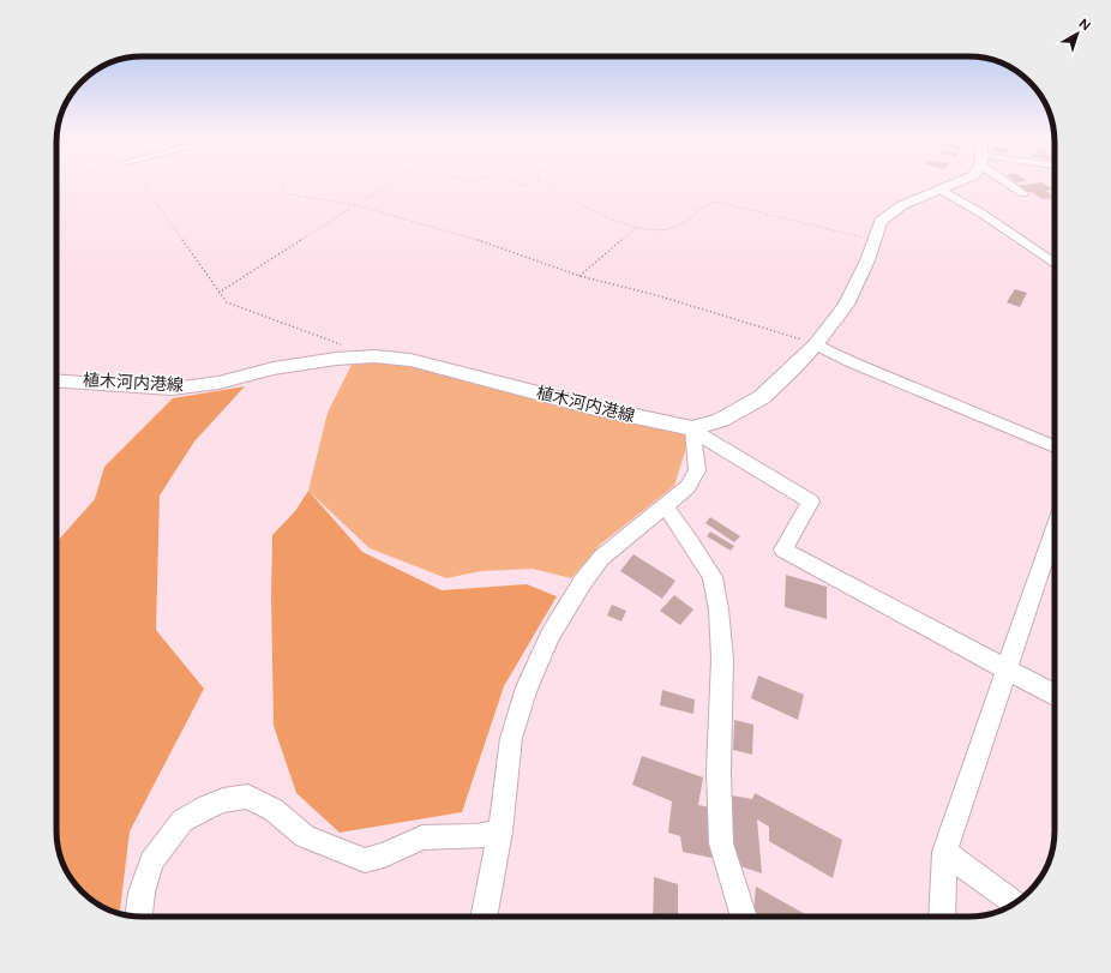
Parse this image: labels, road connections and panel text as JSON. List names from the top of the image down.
{
  "streets": {
    "main road": ["植木河内港線"]
  },
  "north": "top right"
}
